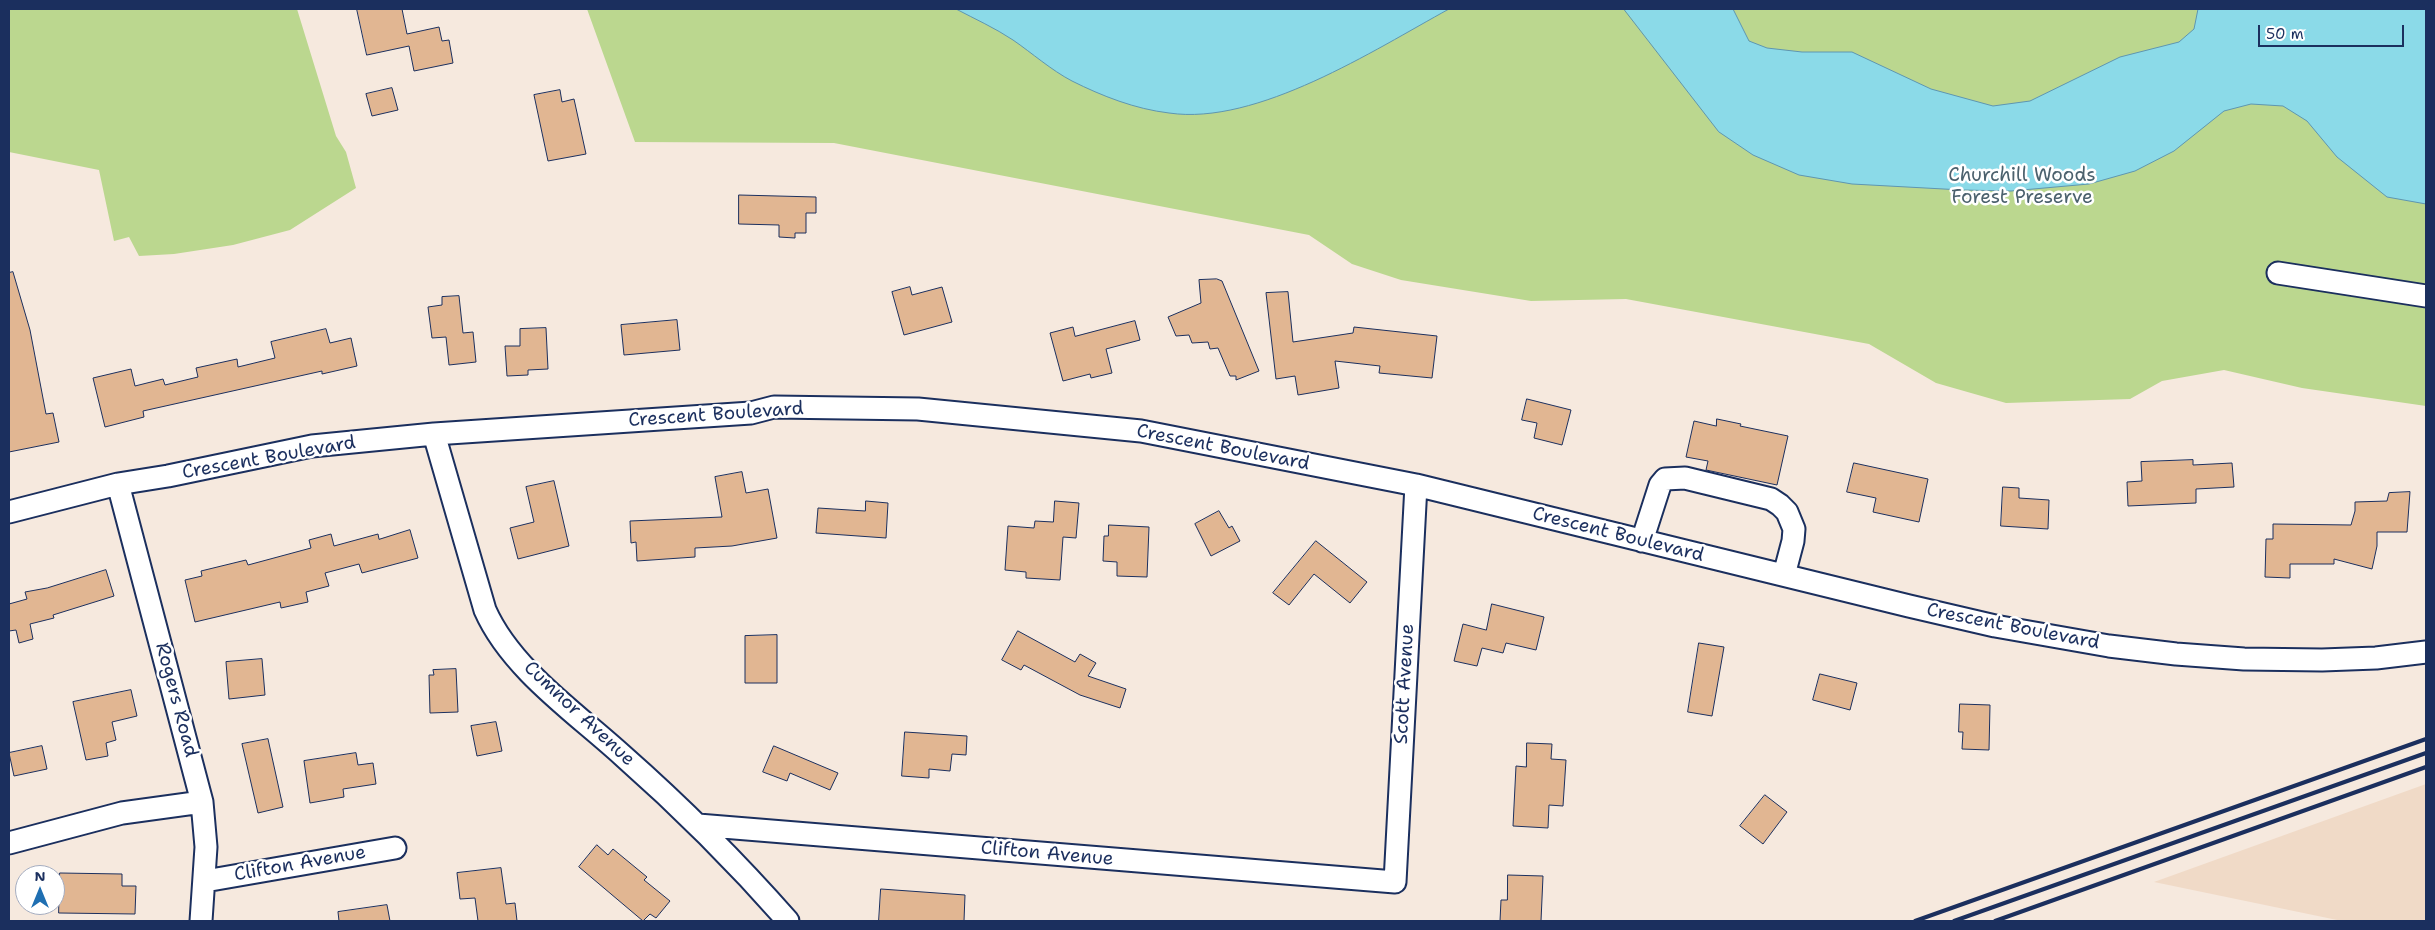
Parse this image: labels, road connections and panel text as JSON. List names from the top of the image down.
{
  "streets": {
    "street": [
      "Crescent Boulevard",
      "Scott Avenue",
      "Rogers Road",
      "Cumnor Avenue",
      "Clifton Avenue"
    ]
  },
  "crossings": [
    ["Crescent Boulevard", "Scott Avenue"],
    ["Crescent Boulevard", "Rogers Road"],
    ["Crescent Boulevard", "Cumnor Avenue"],
    ["Scott Avenue", "Clifton Avenue"],
    ["Rogers Road", "Clifton Avenue"],
    ["Cumnor Avenue", "Clifton Avenue"]
  ],
  "parks": ["Churchill Woods Forest Preserve"],
  "scale_bar": "50 m",
  "north": "top"
}
